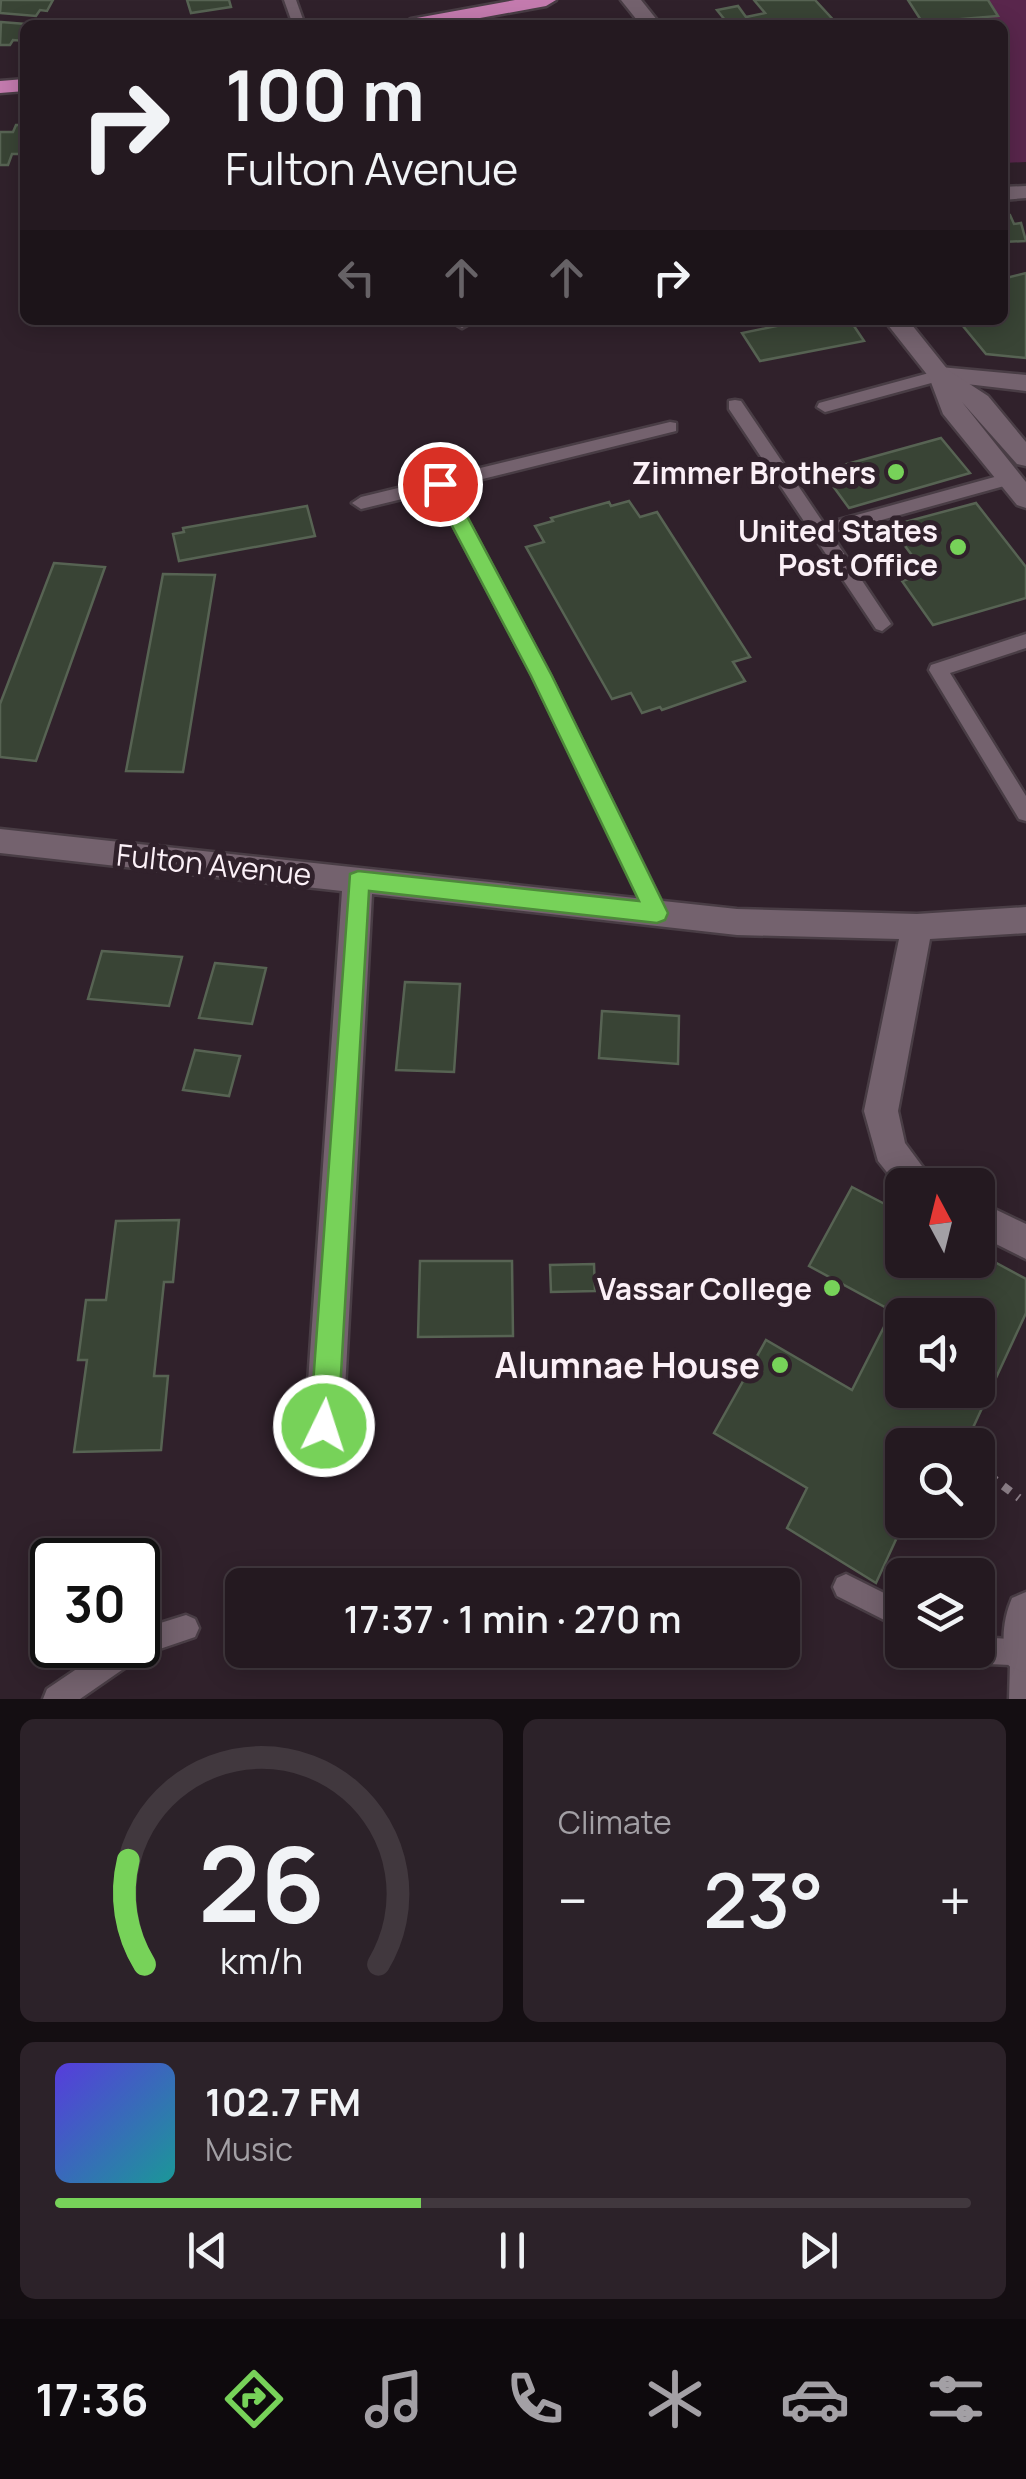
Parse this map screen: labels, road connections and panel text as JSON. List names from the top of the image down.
{
  "streets": {
    "street": ["Fulton Avenue"]
  },
  "places": [
    "Zimmer Brothers",
    "United States Post Office",
    "Vassar College",
    "Alumnae House"
  ],
  "north": "top",
  "page": {
    "turn": ["100 m", "Fulton Avenue"],
    "limit": "30",
    "trip": "17:37 · 1 min · 270 m",
    "tile": "Climate",
    "heat": ["−", "23°", "+"],
    "song": ["102.7 FM", "Music"],
    "tabs": "17:36",
    "gauge": ["26", "km/h"]
  }
}
